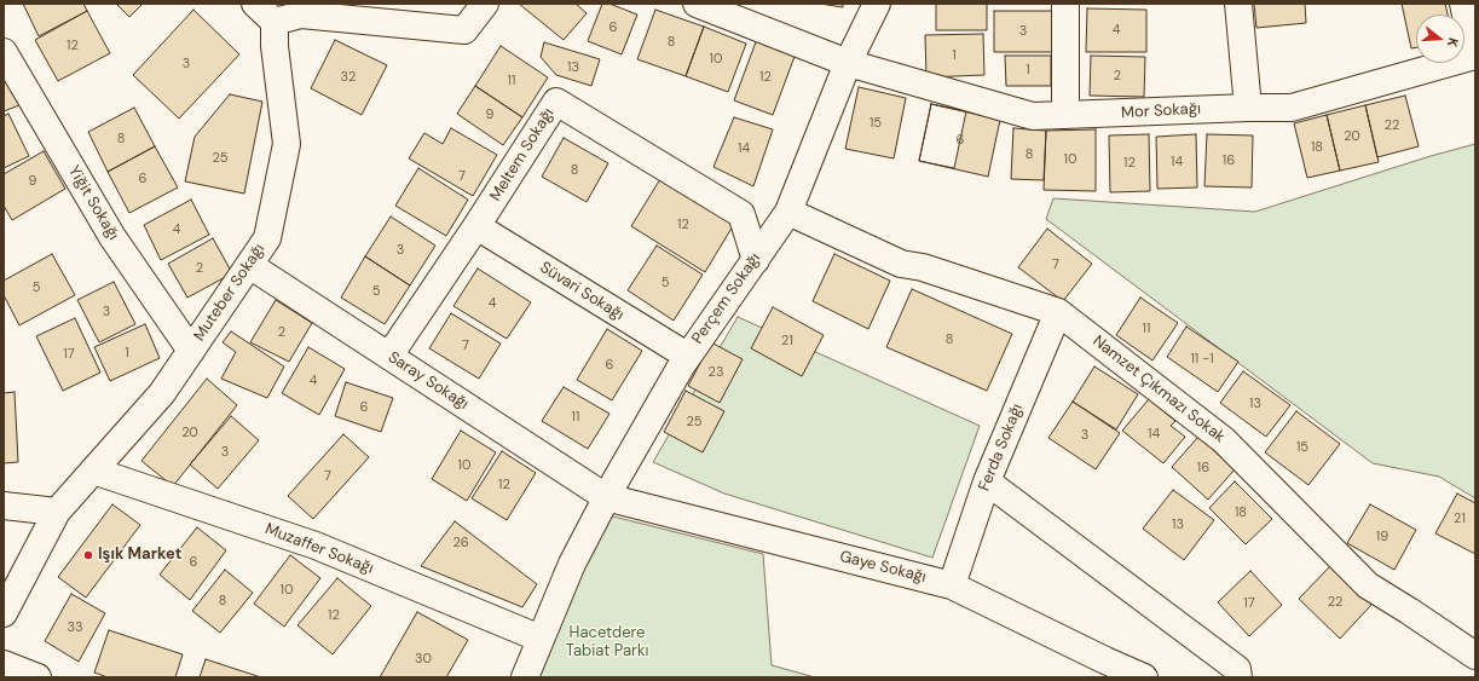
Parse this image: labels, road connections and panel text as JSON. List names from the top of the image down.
{
  "streets": {
    "street": [
      "Mor Sokağı",
      "Meltem Sokağı",
      "Yiğit Sokağı",
      "Süvari Sokağı",
      "Muteber Sokağı",
      "Perçem Sokağı",
      "Saray Sokağı",
      "Namzet Çıkmazı Sokak",
      "Ferda Sokağı",
      "Muzaffer Sokağı",
      "Gaye Sokağı"
    ]
  },
  "crossings": [
    ["Mor Sokağı", "Perçem Sokağı"],
    ["Meltem Sokağı", "Süvari Sokağı"],
    ["Meltem Sokağı", "Perçem Sokağı"],
    ["Meltem Sokağı", "Saray Sokağı"],
    ["Yiğit Sokağı", "Muteber Sokağı"],
    ["Süvari Sokağı", "Perçem Sokağı"],
    ["Muteber Sokağı", "Saray Sokağı"],
    ["Muteber Sokağı", "Muzaffer Sokağı"],
    ["Perçem Sokağı", "Saray Sokağı"],
    ["Perçem Sokağı", "Namzet Çıkmazı Sokak"],
    ["Perçem Sokağı", "Muzaffer Sokağı"],
    ["Perçem Sokağı", "Gaye Sokağı"],
    ["Saray Sokağı", "Gaye Sokağı"],
    ["Namzet Çıkmazı Sokak", "Ferda Sokağı"],
    ["Ferda Sokağı", "Gaye Sokağı"]
  ],
  "parks": ["Hacetdere Tabiat Parkı"],
  "places": ["Işık Market"],
  "house_numbers": [
    "6",
    "4",
    "3",
    "8",
    "12",
    "1",
    "10",
    "3",
    "13",
    "1",
    "2",
    "32",
    "12",
    "11",
    "9",
    "15",
    "22",
    "20",
    "8",
    "6",
    "18",
    "14",
    "8",
    "25",
    "10",
    "16",
    "14",
    "12",
    "8",
    "7",
    "6",
    "9",
    "12",
    "4",
    "3",
    "7",
    "2",
    "5",
    "5",
    "5",
    "4",
    "3",
    "11",
    "2",
    "8",
    "21",
    "7",
    "1",
    "17",
    "11 -1",
    "6",
    "23",
    "4",
    "13",
    "6",
    "11",
    "25",
    "20",
    "14",
    "3",
    "15",
    "3",
    "10",
    "16",
    "7",
    "12",
    "18",
    "21",
    "13",
    "19",
    "26",
    "6",
    "10",
    "8",
    "22",
    "17",
    "12",
    "33",
    "30"
  ],
  "north": "right"
}
